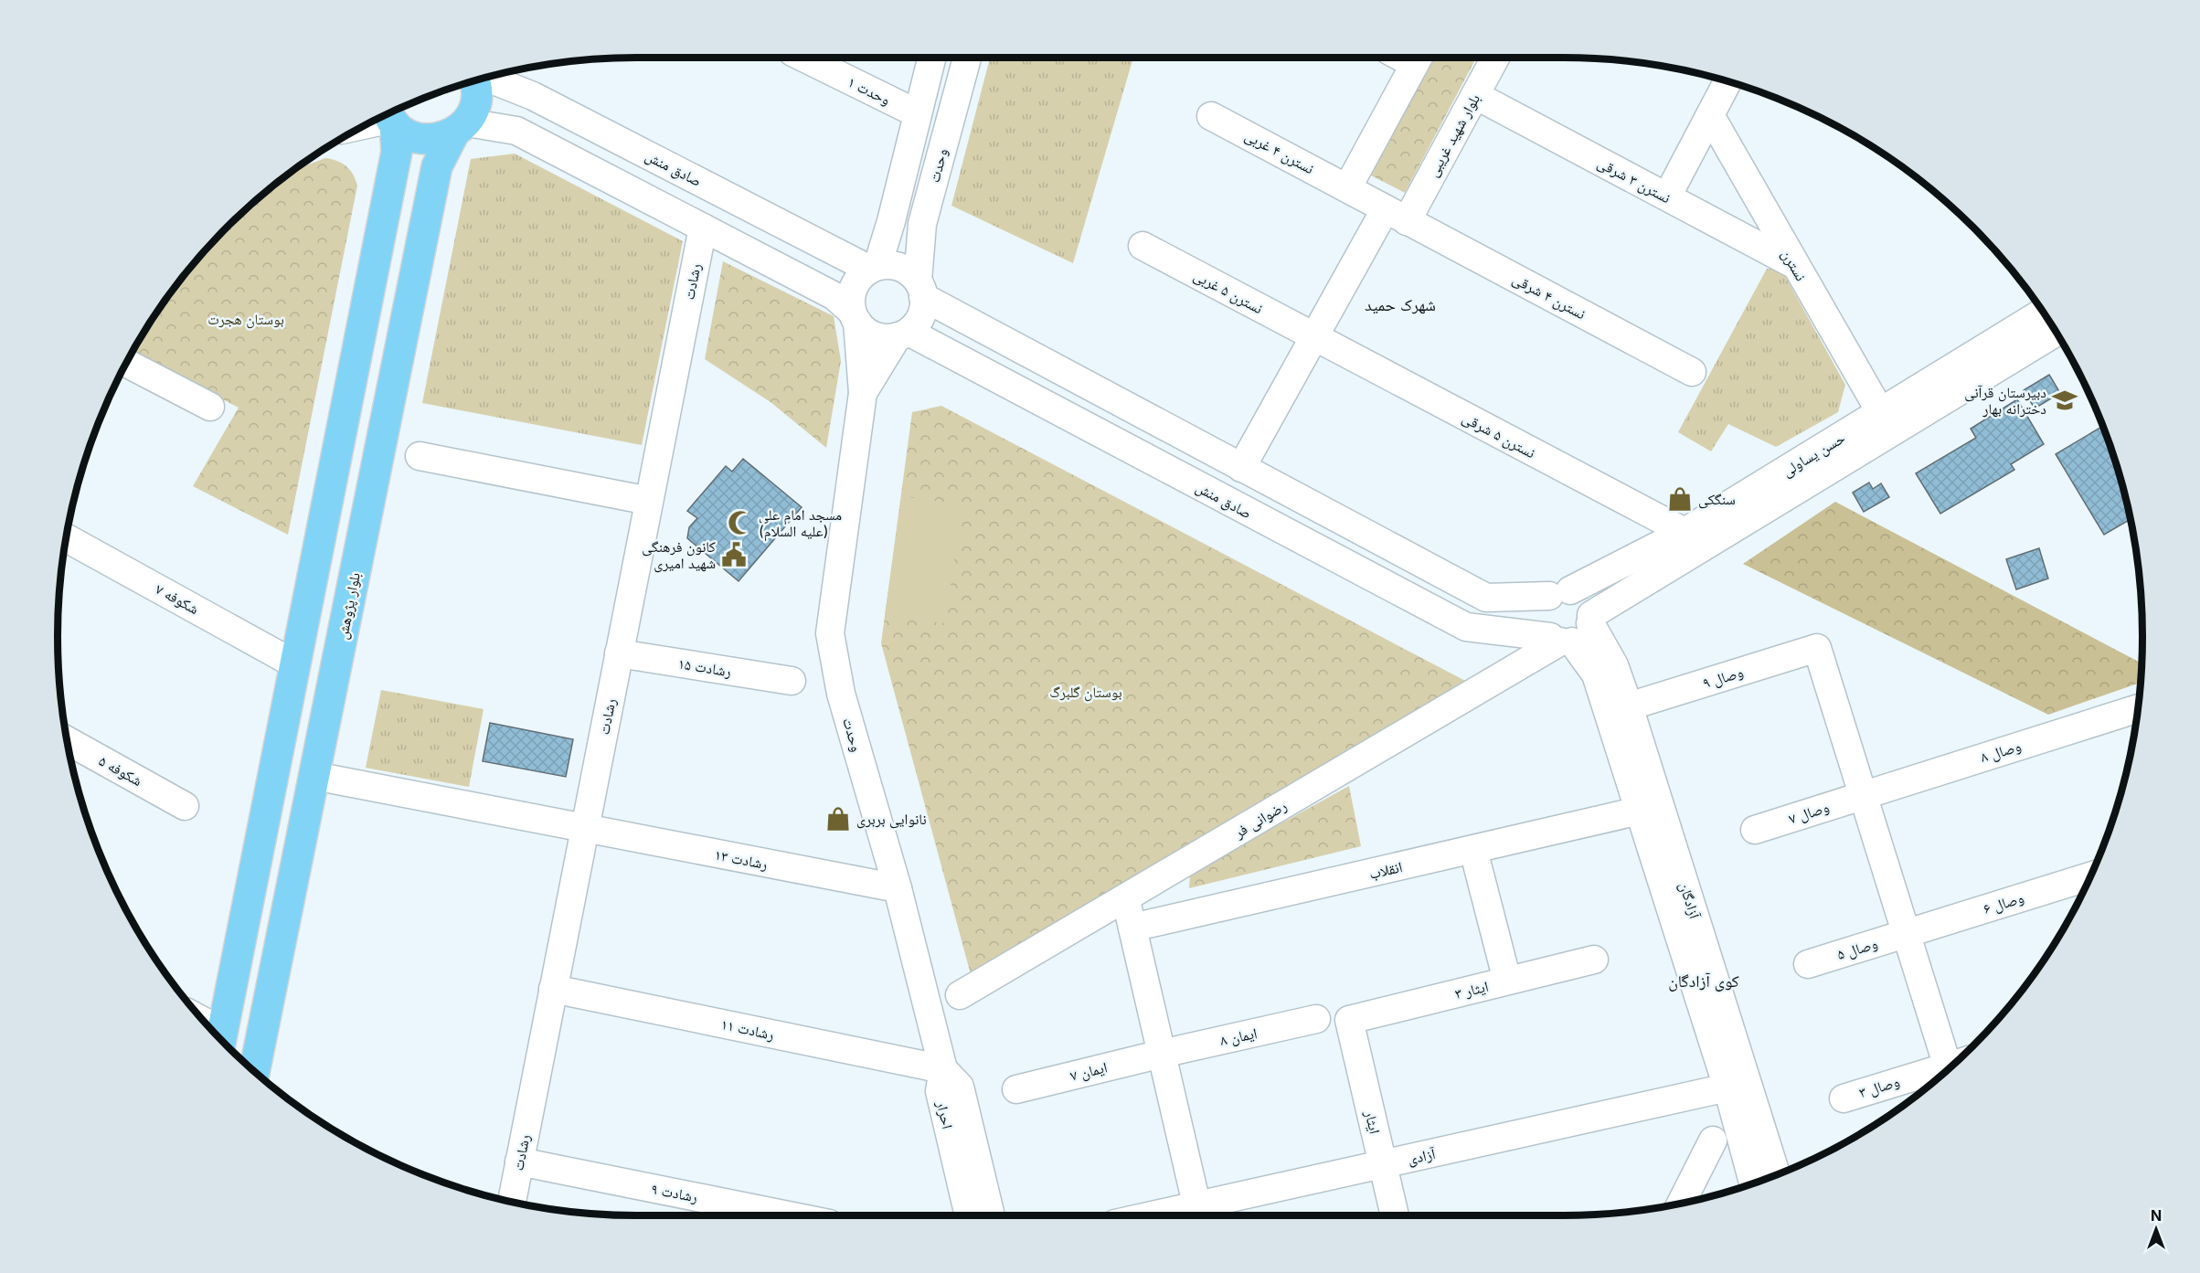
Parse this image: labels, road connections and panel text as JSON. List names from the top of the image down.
{
  "streets": {
    "main road": ["بلوار پژوهش"],
    "street": [
      "وحدت ۱",
      "بلوار شهید غریبی",
      "نسترن ۴ غربی",
      "وحدت",
      "صادق منش",
      "نسترن ۳ شرقی",
      "نسترن",
      "رشادت",
      "نسترن ۵ غربی",
      "نسترن ۴ شرقی",
      "نسترن ۵ شرقی",
      "حسن یساولی",
      "شکوفه ۷",
      "رشادت ۱۵",
      "وصال ۹",
      "وصال ۸",
      "شکوفه ۵",
      "وصال ۷",
      "رضوانی فر",
      "رشادت ۱۳",
      "انقلاب",
      "آزادگان",
      "وصال ۶",
      "وصال ۵",
      "ایثار ۳",
      "رشادت ۱۱",
      "ایمان ۸",
      "ایمان ۷",
      "وصال ۳",
      "احرار",
      "ایثار",
      "آزادی",
      "رشادت ۹"
    ]
  },
  "crossings": [
    ["بلوار شهید غریبی", "نسترن ۴ غربی"],
    ["بلوار شهید غریبی", "نسترن ۳ شرقی"],
    ["بلوار شهید غریبی", "نسترن ۵ غربی"],
    ["بلوار شهید غریبی", "نسترن ۴ شرقی"],
    ["بلوار شهید غریبی", "نسترن ۵ شرقی"],
    ["نسترن ۴ غربی", "نسترن ۴ شرقی"],
    ["وحدت", "صادق منش"],
    ["وحدت", "رشادت ۱۳"],
    ["وحدت", "رشادت ۱۱"],
    ["وحدت", "احرار"],
    ["صادق منش", "حسن یساولی"],
    ["صادق منش", "رضوانی فر"],
    ["صادق منش", "آزادگان"],
    ["نسترن ۳ شرقی", "نسترن"],
    ["نسترن", "حسن یساولی"],
    ["رشادت", "رشادت ۱۵"],
    ["رشادت", "رشادت ۱۳"],
    ["رشادت", "رشادت ۱۱"],
    ["رشادت", "رشادت ۹"],
    ["نسترن ۵ غربی", "نسترن ۵ شرقی"],
    ["نسترن ۵ شرقی", "حسن یساولی"],
    ["حسن یساولی", "رضوانی فر"],
    ["حسن یساولی", "آزادگان"],
    ["بلوار پژوهش", "رشادت ۱۳"],
    ["وصال ۹", "وصال ۸"],
    ["وصال ۹", "وصال ۷"],
    ["وصال ۹", "آزادگان"],
    ["وصال ۸", "وصال ۷"],
    ["رضوانی فر", "آزادگان"],
    ["انقلاب", "آزادگان"],
    ["آزادگان", "آزادی"],
    ["وصال ۶", "وصال ۵"],
    ["ایثار ۳", "ایثار"],
    ["رشادت ۱۱", "احرار"],
    ["ایمان ۸", "ایمان ۷"],
    ["ایثار", "آزادی"]
  ],
  "districts": ["شهرک حمید", "کوی آزادگان"],
  "parks": ["بوستان هجرت", "بوستان گلبرگ"],
  "places": {
    "school or university": ["دبیرستان قرآنی دخترانه بهار"],
    "shop": ["سنگکی", "نانوایی بربری"],
    "mosque": ["مسجد امام علی (علیه السلام)"],
    "public building": ["کانون فرهنگی شهید امیری"]
  },
  "north": "top"
}
